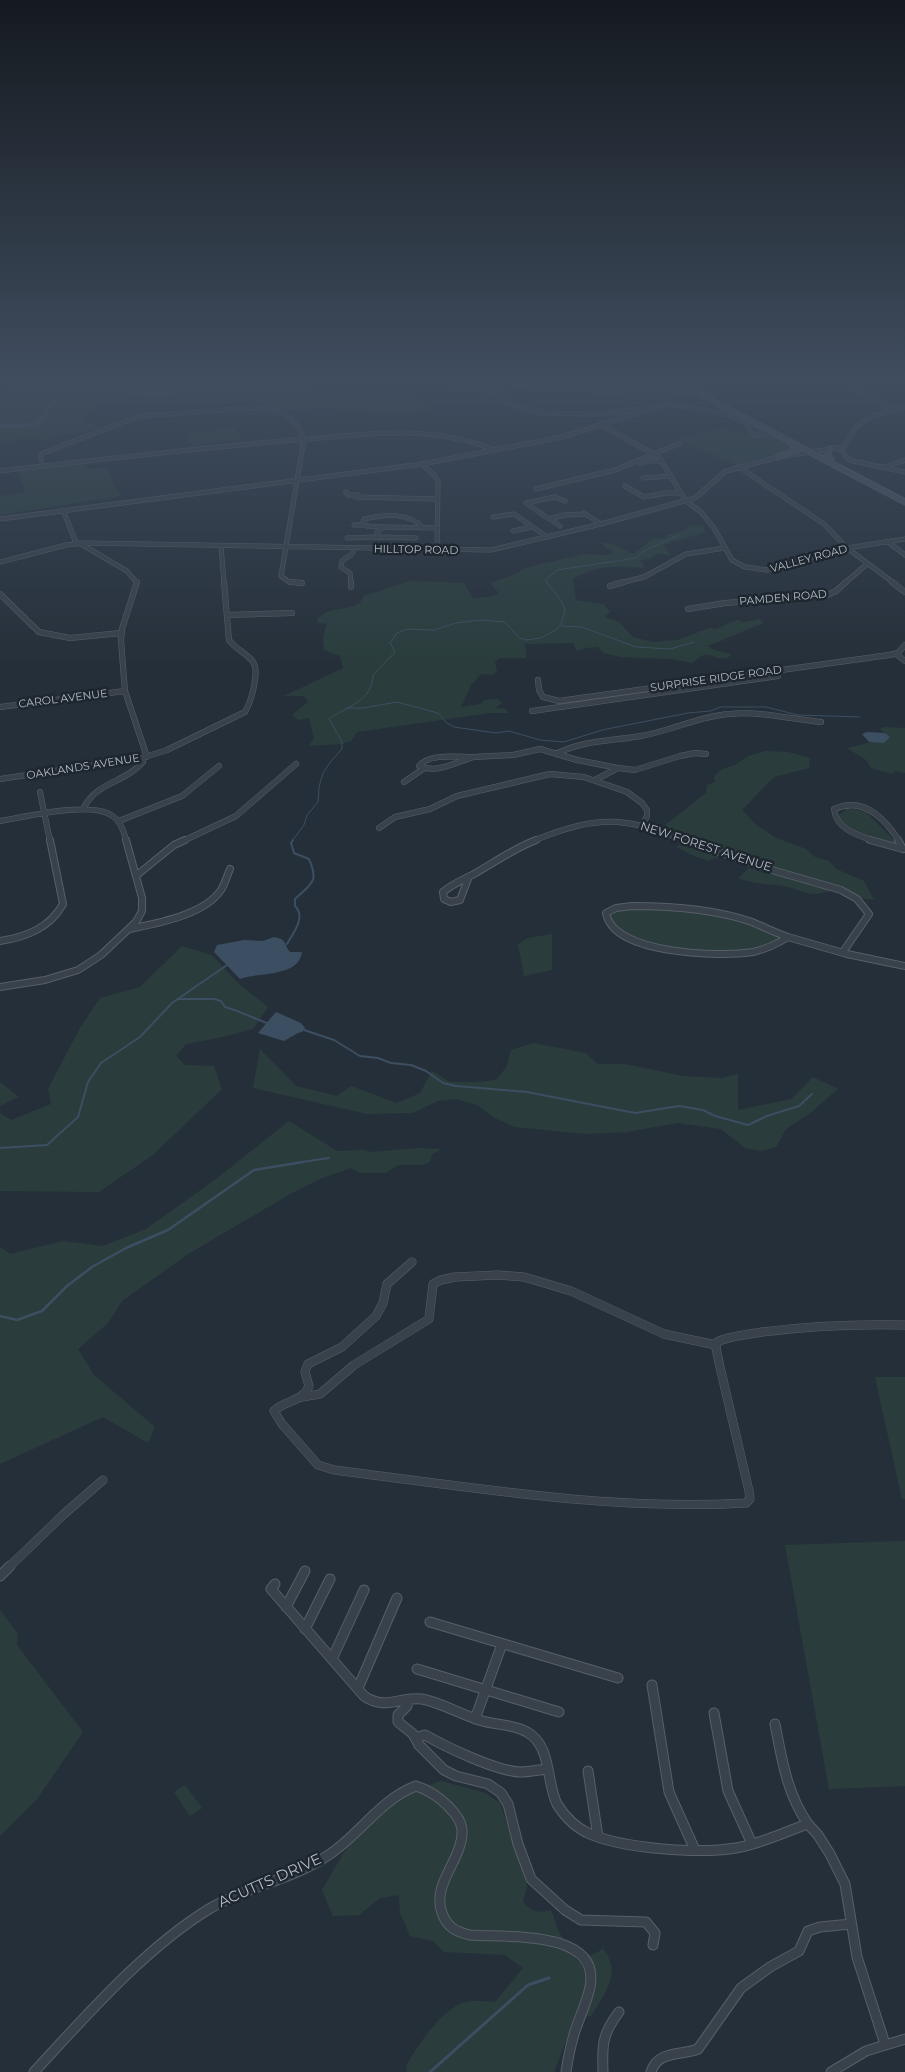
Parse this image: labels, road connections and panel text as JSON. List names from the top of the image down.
{
  "streets": {
    "street": [
      "HILLTOP ROAD",
      "VALLEY ROAD",
      "PAMDEN ROAD",
      "SURPRISE RIDGE ROAD",
      "CAROL AVENUE",
      "OAKLANDS AVENUE",
      "NEW FOREST AVENUE",
      "ACUTTS DRIVE"
    ]
  },
  "crossings": [
    ["HILLTOP ROAD", "VALLEY ROAD"],
    ["HILLTOP ROAD", "OAKLANDS AVENUE"]
  ]
}
